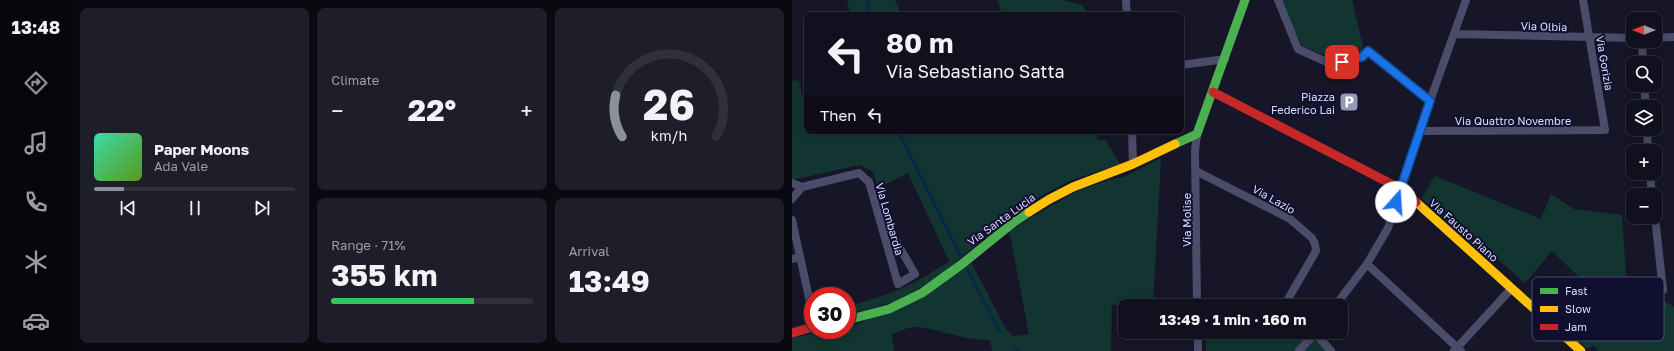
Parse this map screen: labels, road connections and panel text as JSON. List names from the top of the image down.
{
  "streets": {
    "street": [
      "Via Olbia",
      "Via Gorizia",
      "Via Quattro Novembre",
      "Via Lazio",
      "Via Lombardia",
      "Via Santa Lucia",
      "Via Molise",
      "Via Fausto Piano"
    ]
  },
  "crossings": [
    ["Via Olbia", "Via Gorizia"],
    ["Via Gorizia", "Via Quattro Novembre"],
    ["Via Lazio", "Via Molise"],
    ["Via Santa Lucia", "Via Molise"]
  ],
  "places": {
    "parking": ["Piazza Federico Lai"]
  },
  "legend": ["Fast", "Slow", "Jam"],
  "north": "left",
  "page": {
    "tabs": "13:48",
    "tile": [
      "Climate",
      ["Range · 71%", "355 km"],
      ["Arrival", "13:49"]
    ],
    "map_buttons": ["+", "−"],
    "turn": ["80 m", "Via Sebastiano Satta"],
    "heat": ["−", "22°", "+"],
    "then": "Then",
    "song": ["Paper Moons", "Ada Vale"],
    "limit": "30",
    "trip": "13:49 · 1 min · 160 m",
    "gauge": ["26", "km/h"]
  }
}
